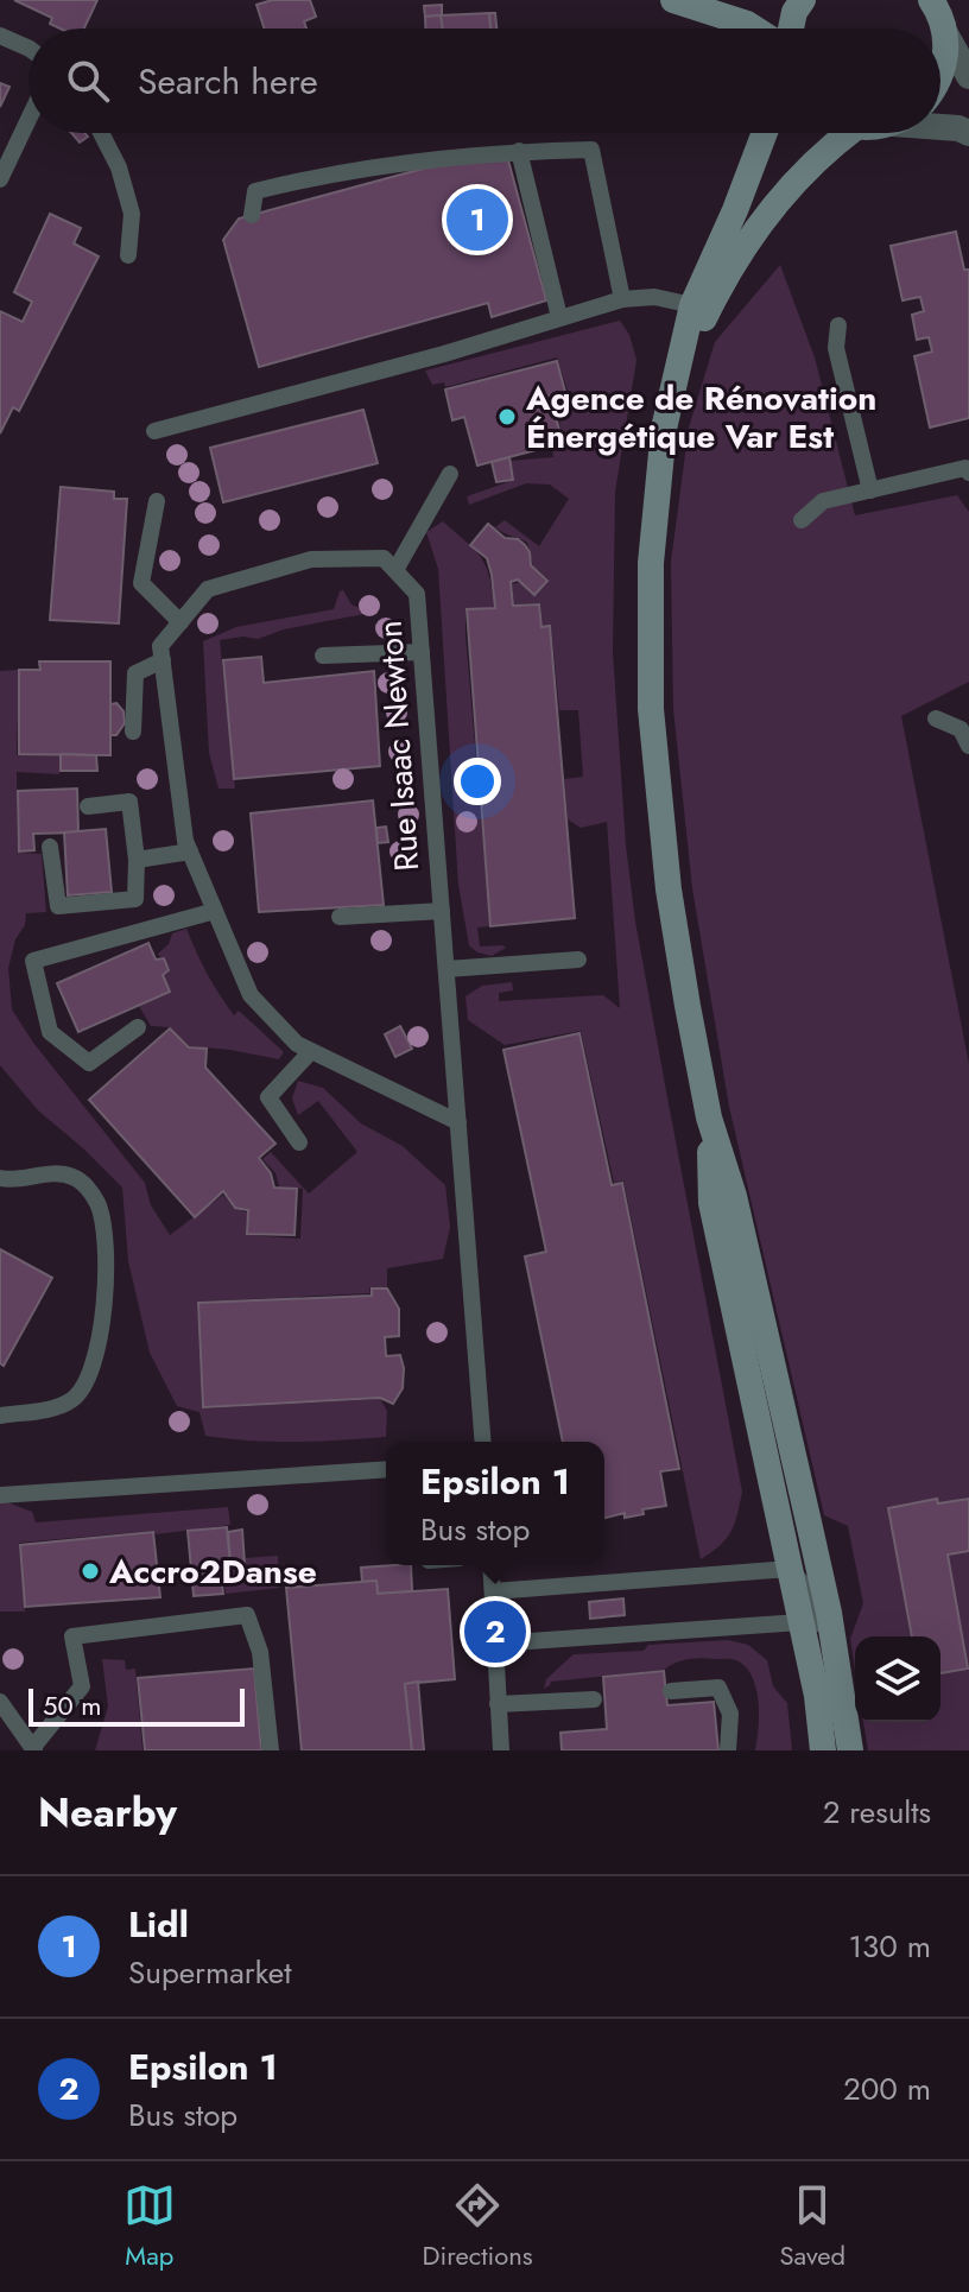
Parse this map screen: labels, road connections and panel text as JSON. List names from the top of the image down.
{
  "streets": {
    "lane": ["Rue Isaac Newton"]
  },
  "places": ["Agence de Rénovation Énergétique Var Est", "Accro2Danse"],
  "scale_bar": "50 m",
  "page": {
    "search": "Search here",
    "pins": ["1", "2"],
    "popup": ["Epsilon 1", "Bus stop"],
    "scale": "50 m",
    "heading": ["Nearby", "2 results"],
    "list": [
      {
        "mark": "1",
        "name": "Lidl",
        "note": "Supermarket",
        "value": "130 m"
      },
      {
        "mark": "2",
        "name": "Epsilon 1",
        "note": "Bus stop",
        "value": "200 m"
      }
    ],
    "nav": ["Map", "Directions", "Saved"]
  }
}
